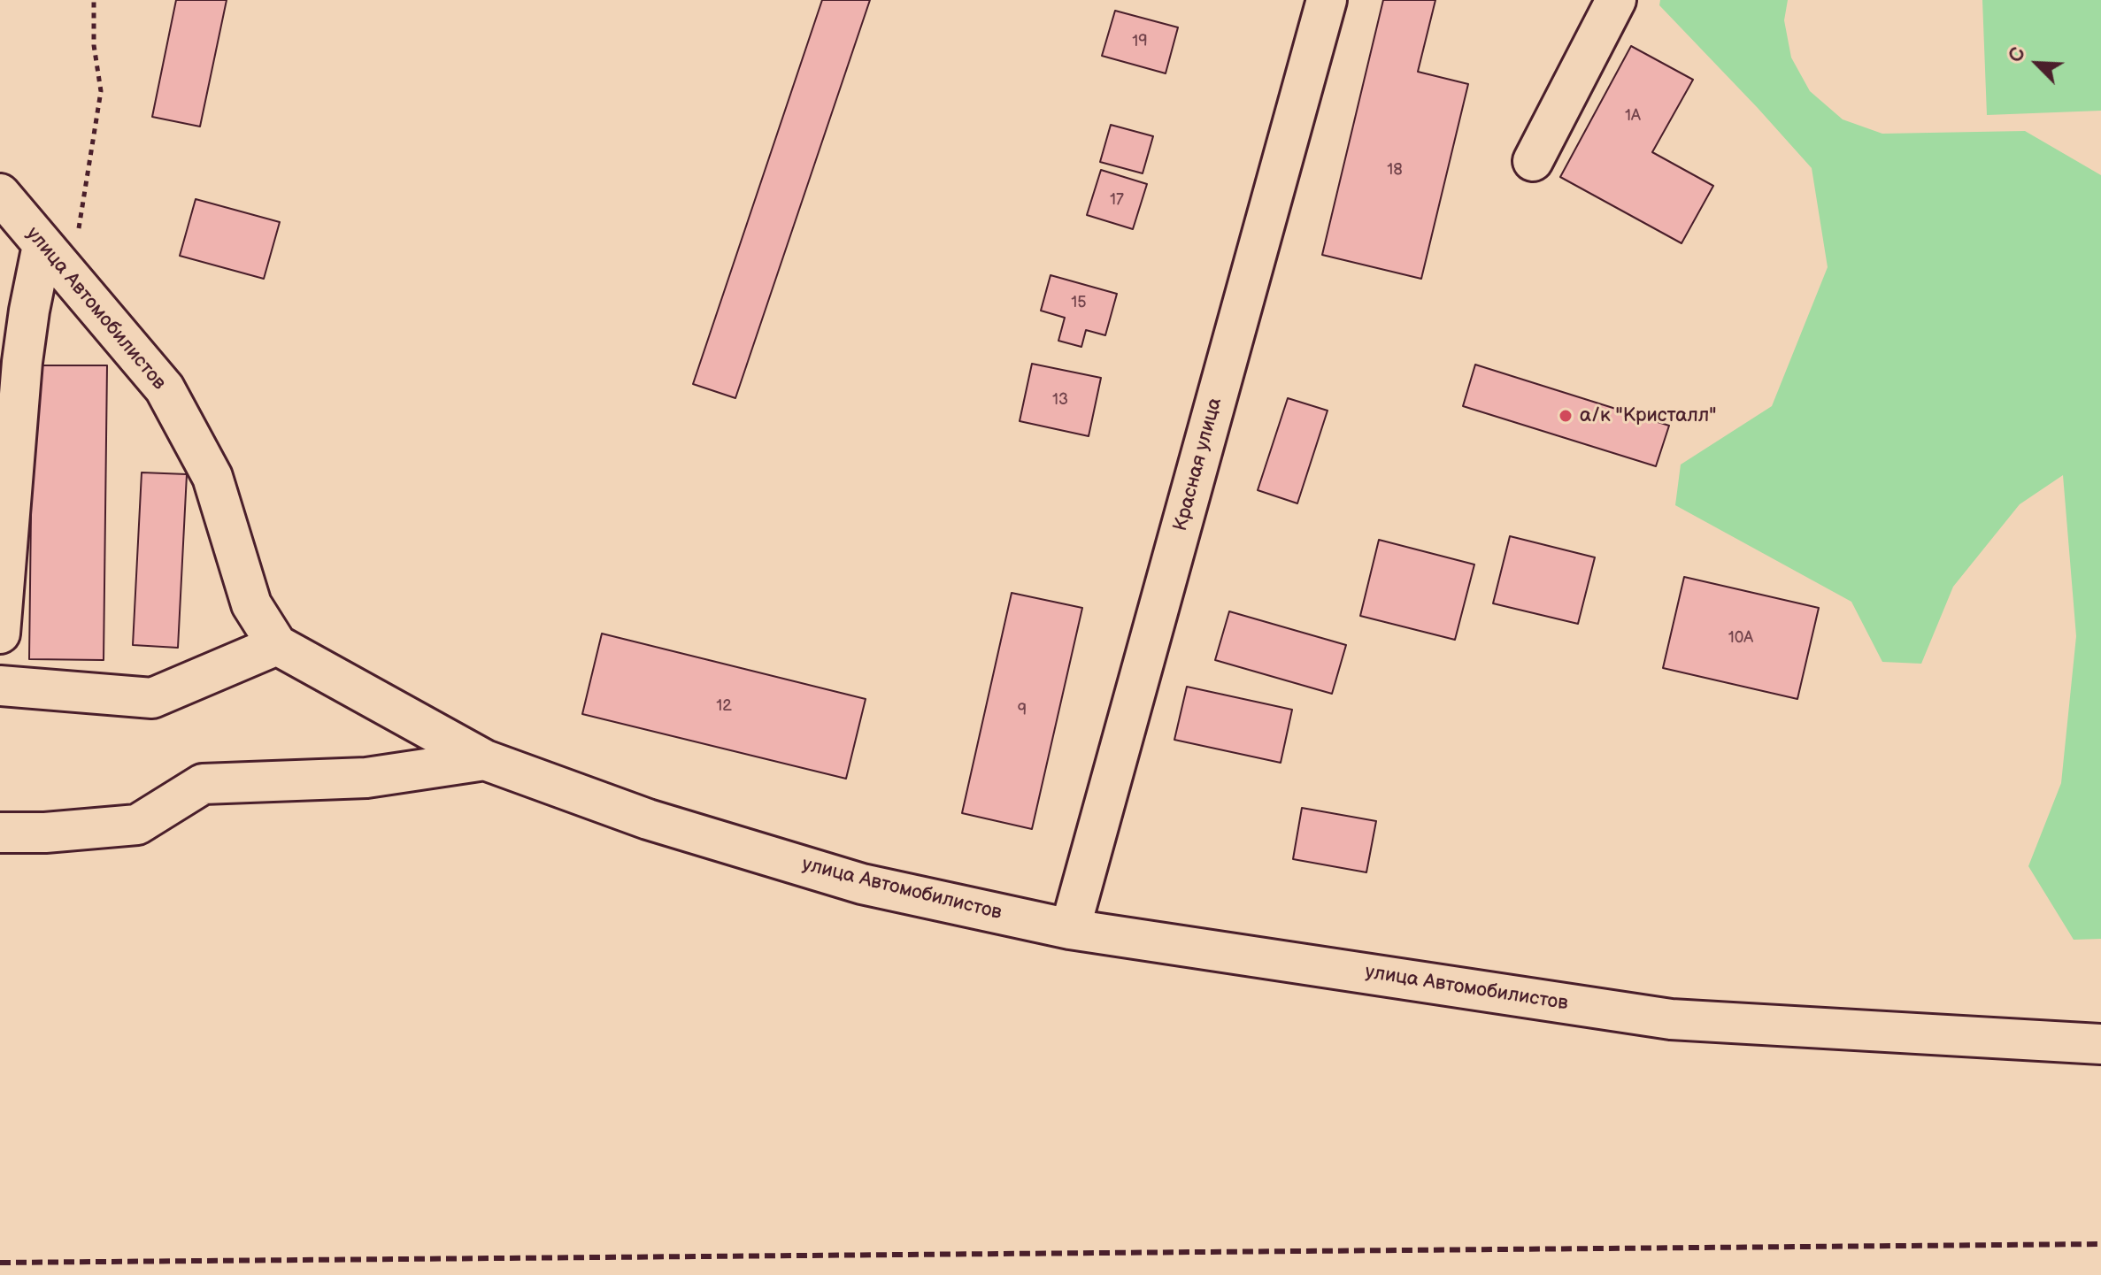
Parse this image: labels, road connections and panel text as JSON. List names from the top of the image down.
{
  "streets": {
    "street": ["улица Автомобилистов", "Красная улица"]
  },
  "crossings": [
    ["улица Автомобилистов", "Красная улица"]
  ],
  "places": ["а/к \"Кристалл\""],
  "house_numbers": [
    "19",
    "1А",
    "18",
    "17",
    "15",
    "13",
    "10А",
    "12",
    "9"
  ],
  "north": "top left"
}
